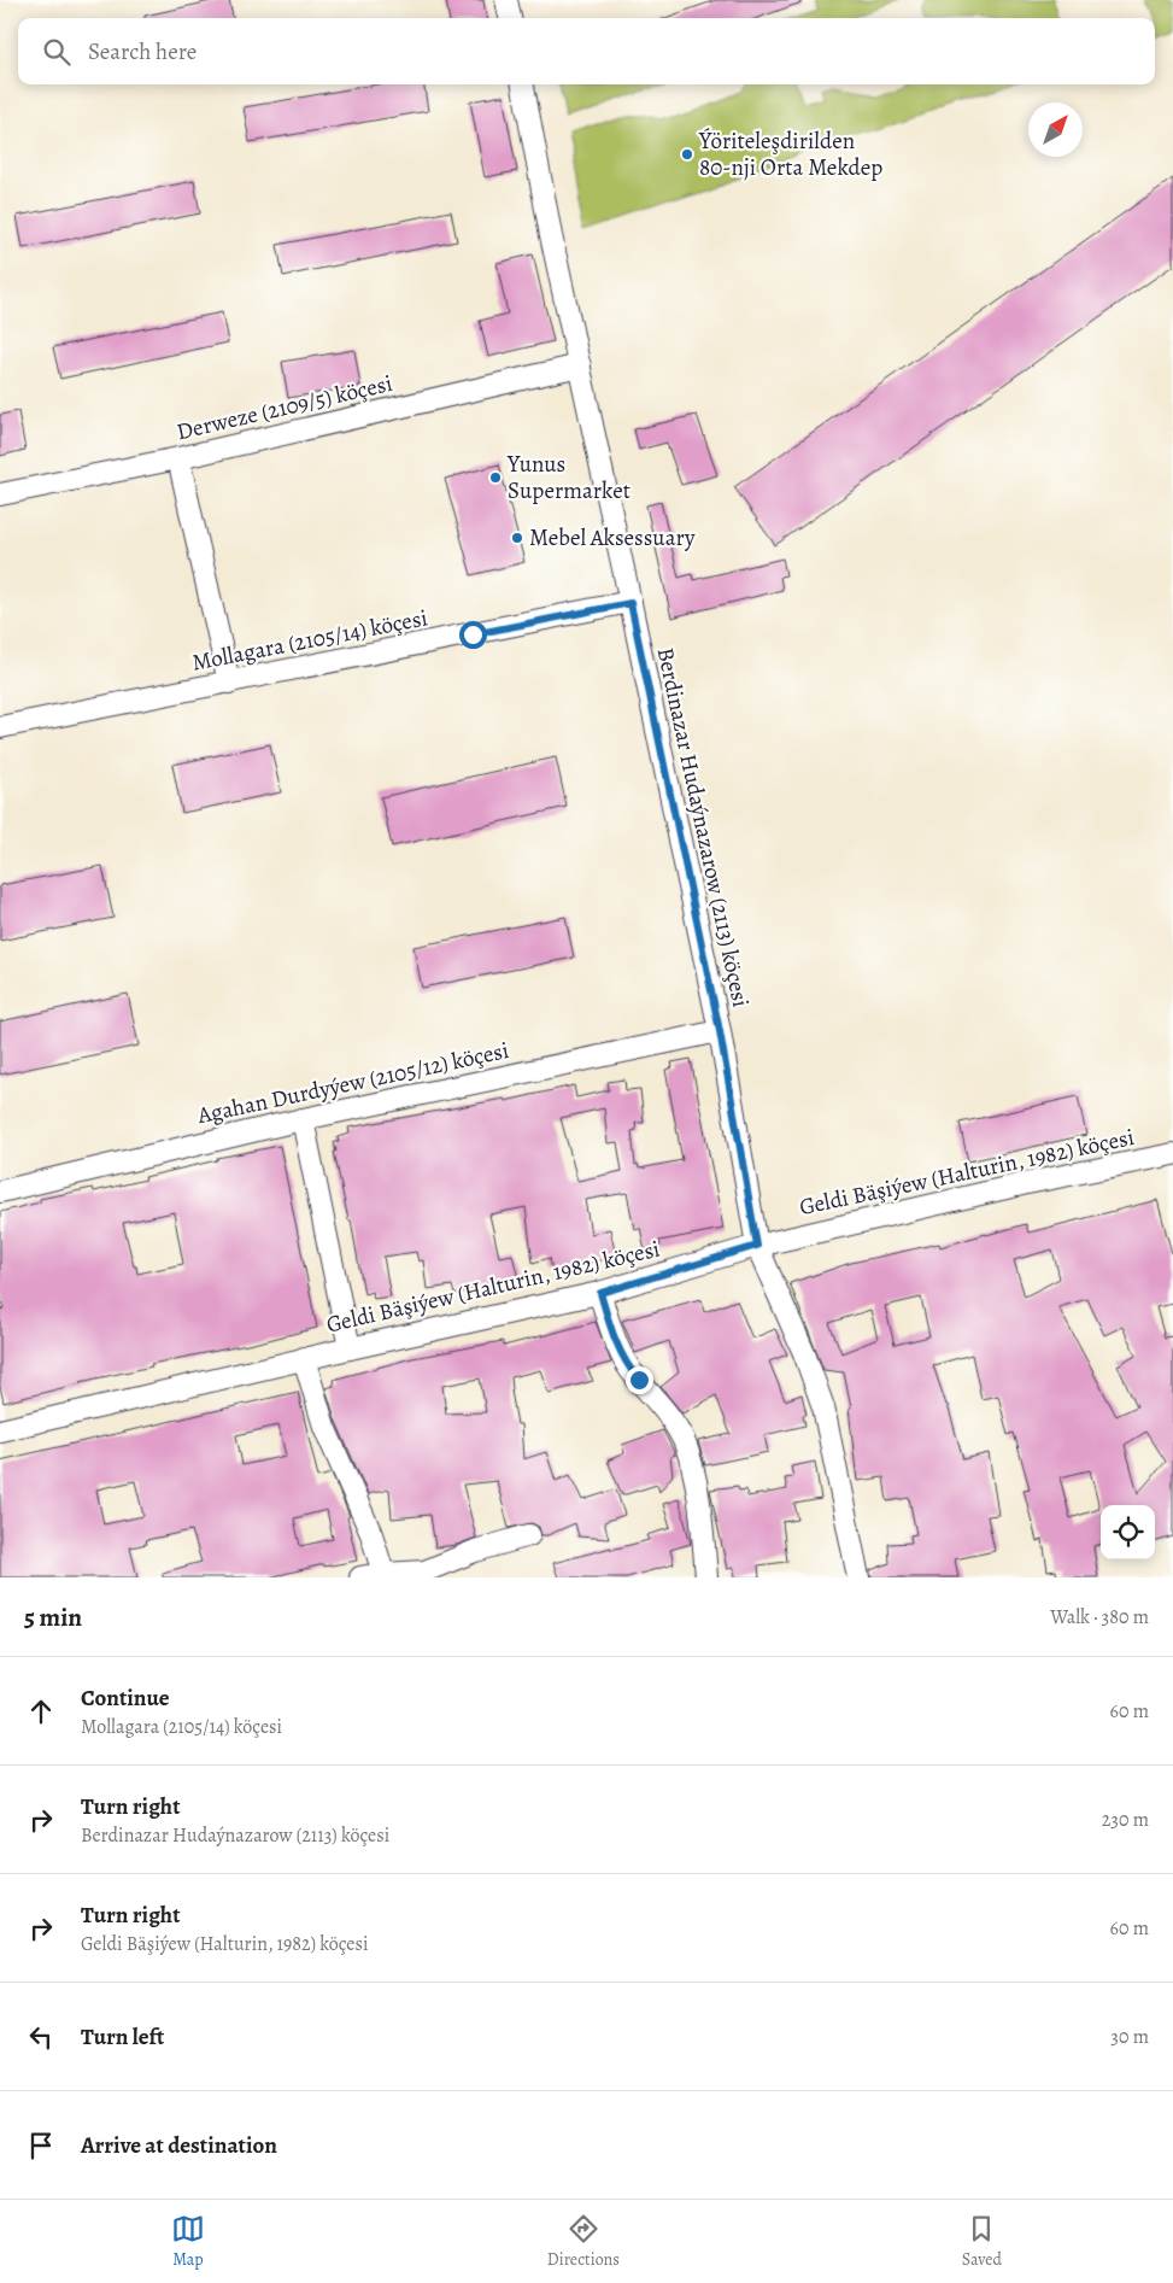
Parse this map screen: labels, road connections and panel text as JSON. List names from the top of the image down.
{
  "streets": {
    "street": [
      "Derweze (2109/5) köçesi",
      "Mollagara (2105/14) köçesi",
      "Berdinazar Hudaýnazarow (2113) köçesi",
      "Agahan Durdyýew (2105/12) köçesi",
      "Geldi Bäşiýew (Halturin, 1982) köçesi"
    ]
  },
  "crossings": [
    ["Derweze (2109/5) köçesi", "Berdinazar Hudaýnazarow (2113) köçesi"],
    ["Mollagara (2105/14) köçesi", "Berdinazar Hudaýnazarow (2113) köçesi"],
    ["Berdinazar Hudaýnazarow (2113) köçesi", "Agahan Durdyýew (2105/12) köçesi"],
    ["Berdinazar Hudaýnazarow (2113) köçesi", "Geldi Bäşiýew (Halturin, 1982) köçesi"]
  ],
  "places": ["Ýöriteleşdirilden 80-nji Orta Mekdep", "Yunus Supermarket", "Mebel Aksessuary"],
  "north": "top right",
  "page": {
    "search": "Search here",
    "heading": ["5 min", "Walk · 380 m"],
    "list": [
      ["Continue", "Mollagara (2105/14) köçesi", "60 m"],
      ["Turn right", "Berdinazar Hudaýnazarow (2113) köçesi", "230 m"],
      ["Turn right", "Geldi Bäşiýew (Halturin, 1982) köçesi", "60 m"],
      ["Turn left", "30 m"],
      "Arrive at destination"
    ],
    "nav": ["Map", "Directions", "Saved"]
  }
}
